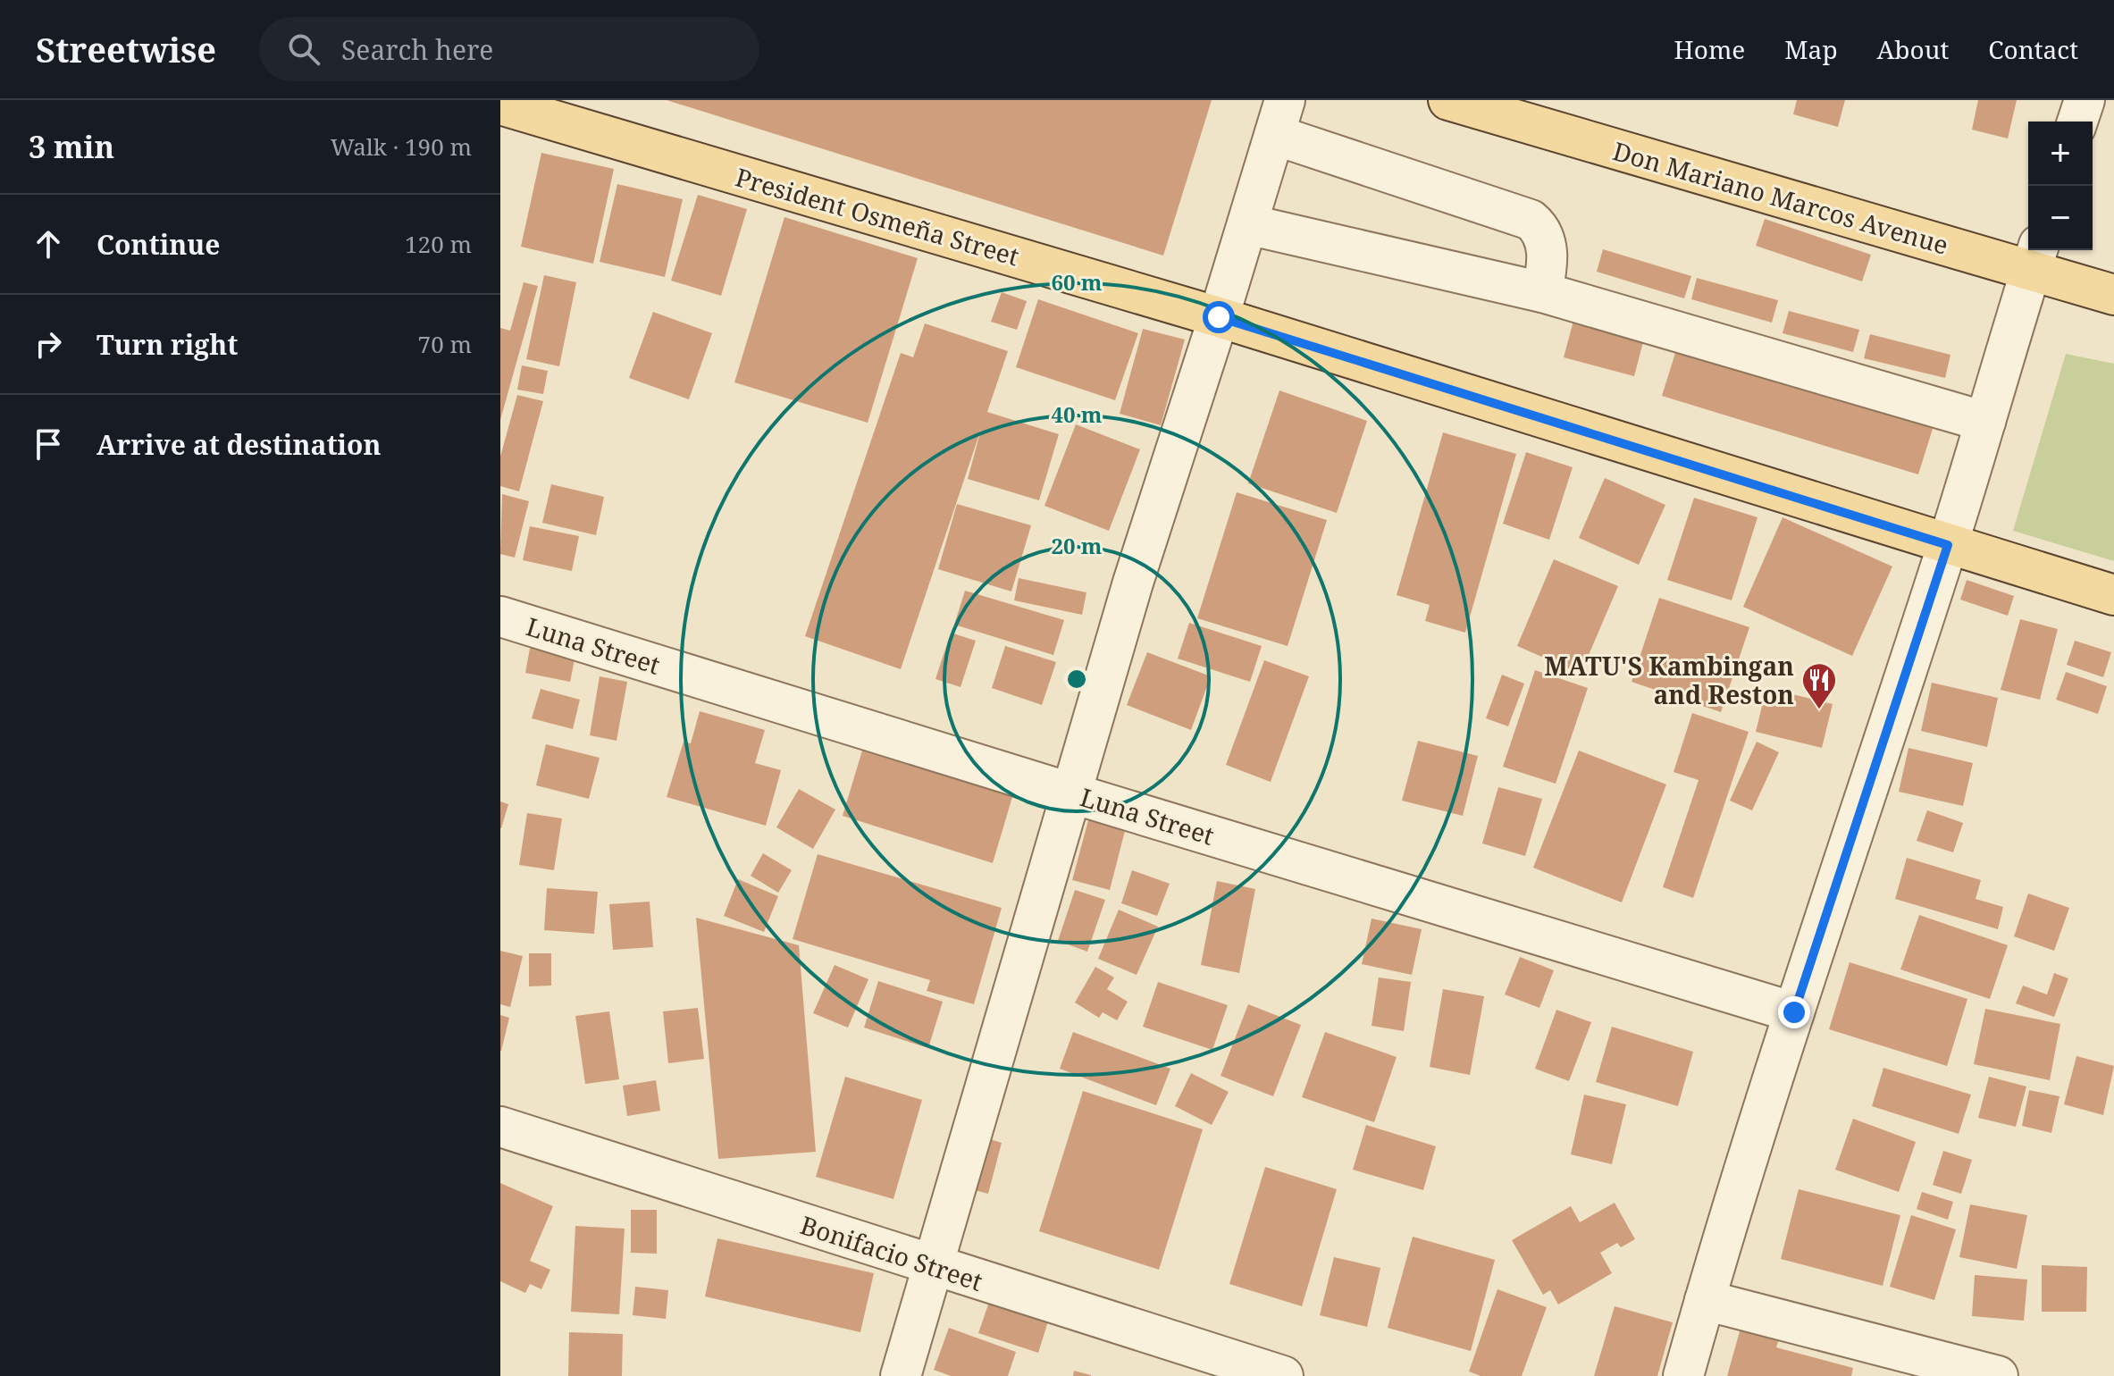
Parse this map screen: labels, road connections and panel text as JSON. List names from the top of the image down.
{
  "streets": {
    "main road": ["Don Mariano Marcos Avenue", "President Osmeña Street"],
    "street": ["Luna Street", "Bonifacio Street"]
  },
  "places": {
    "restaurant": ["MATU'S Kambingan and Reston"]
  },
  "page": {
    "header": "Streetwise",
    "search": "Search here",
    "nav": [
      "Home",
      "Map",
      "About",
      "Contact"
    ],
    "heading": ["3 min", "Walk · 190 m"],
    "map_buttons": ["+", "−"],
    "list": [
      ["Continue", "120 m"],
      ["Turn right", "70 m"],
      "Arrive at destination"
    ]
  },
  "rings": ["60 m", "40 m", "20 m"]
}
